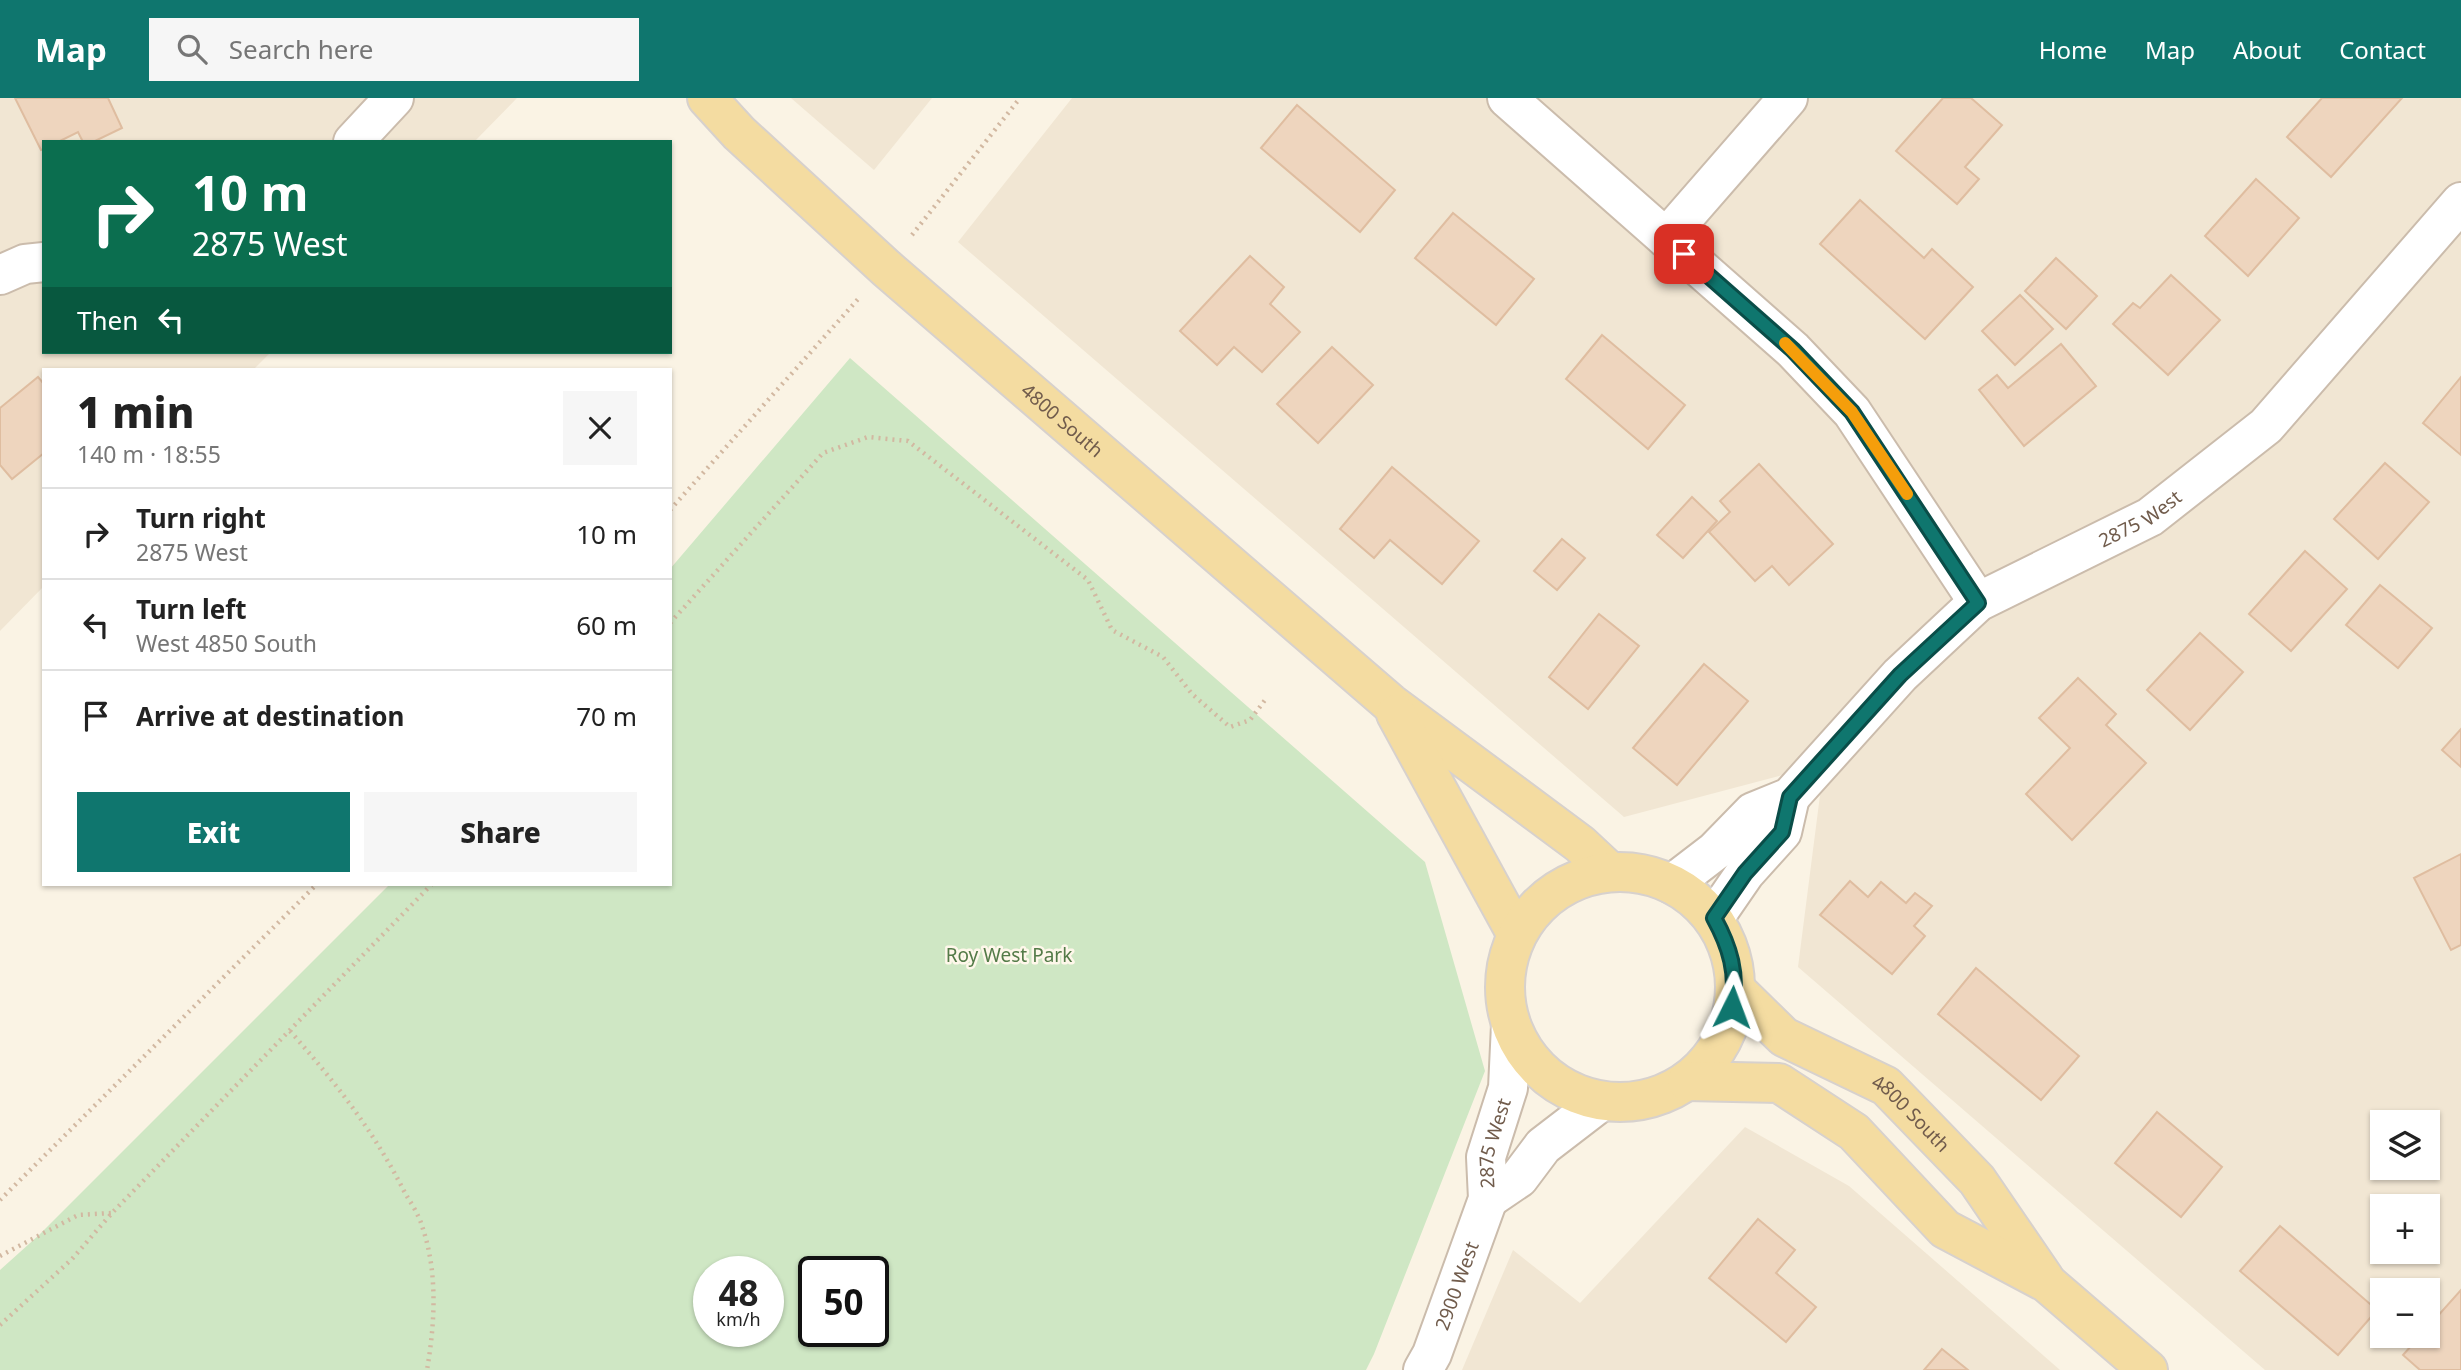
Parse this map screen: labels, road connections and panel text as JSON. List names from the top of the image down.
{
  "streets": {
    "main road": ["4800 South"],
    "street": ["2875 West", "2900 West"]
  },
  "crossings": [
    ["4800 South", "2875 West"],
    ["2875 West", "2900 West"]
  ],
  "parks": ["Roy West Park"],
  "page": {
    "header": "Map",
    "search": "Search here",
    "nav": [
      "Home",
      "Map",
      "About",
      "Contact"
    ],
    "turn": ["10 m", "2875 West"],
    "then": "Then",
    "heading": ["1 min", "140 m · 18:55"],
    "list": [
      {
        "name": "Turn right",
        "note": "2875 West",
        "value": "10 m"
      },
      {
        "name": "Turn left",
        "note": "West 4850 South",
        "value": "60 m"
      },
      {
        "name": "Arrive at destination",
        "value": "70 m"
      }
    ],
    "buttons": ["Exit", "Share"],
    "map_buttons": ["+", "−"],
    "speed": "48 km/h",
    "limit": "50"
  }
}
